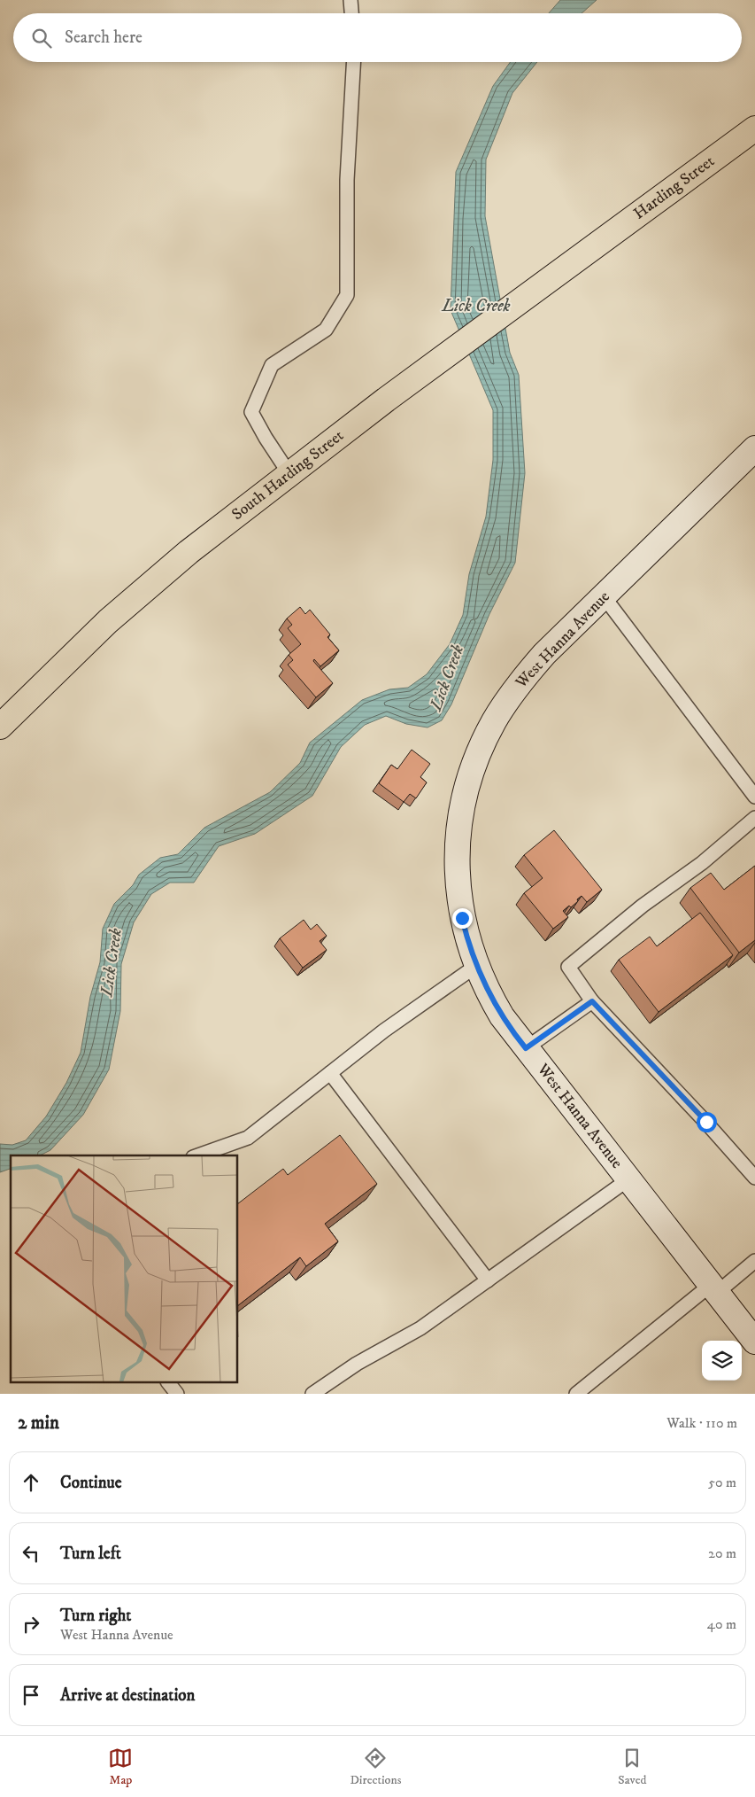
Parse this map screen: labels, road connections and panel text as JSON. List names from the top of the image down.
{
  "streets": {
    "main road": ["Harding Street", "South Harding Street", "West Hanna Avenue"]
  },
  "crossings": [
    ["Harding Street", "South Harding Street"]
  ],
  "water": ["Lick Creek"],
  "page": {
    "search": "Search here",
    "heading": ["2 min", "Walk · 110 m"],
    "list": [
      ["Continue", "50 m"],
      ["Turn left", "20 m"],
      ["Turn right", "West Hanna Avenue", "40 m"],
      "Arrive at destination"
    ],
    "nav": ["Map", "Directions", "Saved"]
  }
}
